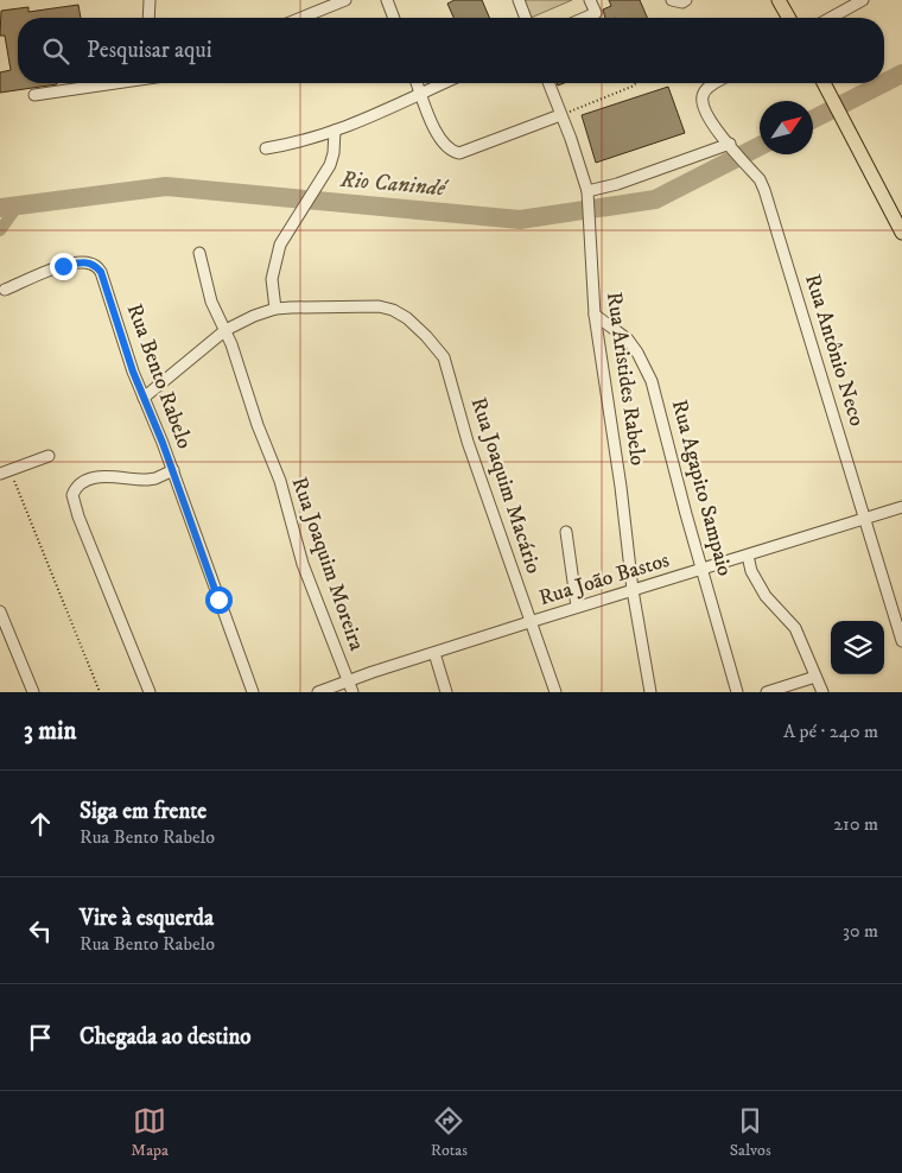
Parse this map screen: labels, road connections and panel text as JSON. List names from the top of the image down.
{
  "streets": {
    "street": [
      "Rua Antônio Neco",
      "Rua Bento Rabelo",
      "Rua Aristides Rabelo",
      "Rua Joaquim Macário",
      "Rua Agapito Sampaio",
      "Rua Joaquim Moreira",
      "Rua João Bastos"
    ]
  },
  "crossings": [
    ["Rua Antônio Neco", "Rua João Bastos"],
    ["Rua Aristides Rabelo", "Rua Agapito Sampaio"],
    ["Rua Aristides Rabelo", "Rua João Bastos"],
    ["Rua Joaquim Macário", "Rua João Bastos"],
    ["Rua Agapito Sampaio", "Rua João Bastos"],
    ["Rua Joaquim Moreira", "Rua João Bastos"]
  ],
  "water": ["Rio Canindé"],
  "north": "top right",
  "page": {
    "search": "Pesquisar aqui",
    "heading": ["3 min", "A pé · 240 m"],
    "list": [
      ["Siga em frente", "Rua Bento Rabelo", "210 m"],
      ["Vire à esquerda", "Rua Bento Rabelo", "30 m"],
      "Chegada ao destino"
    ],
    "nav": ["Mapa", "Rotas", "Salvos"]
  }
}
